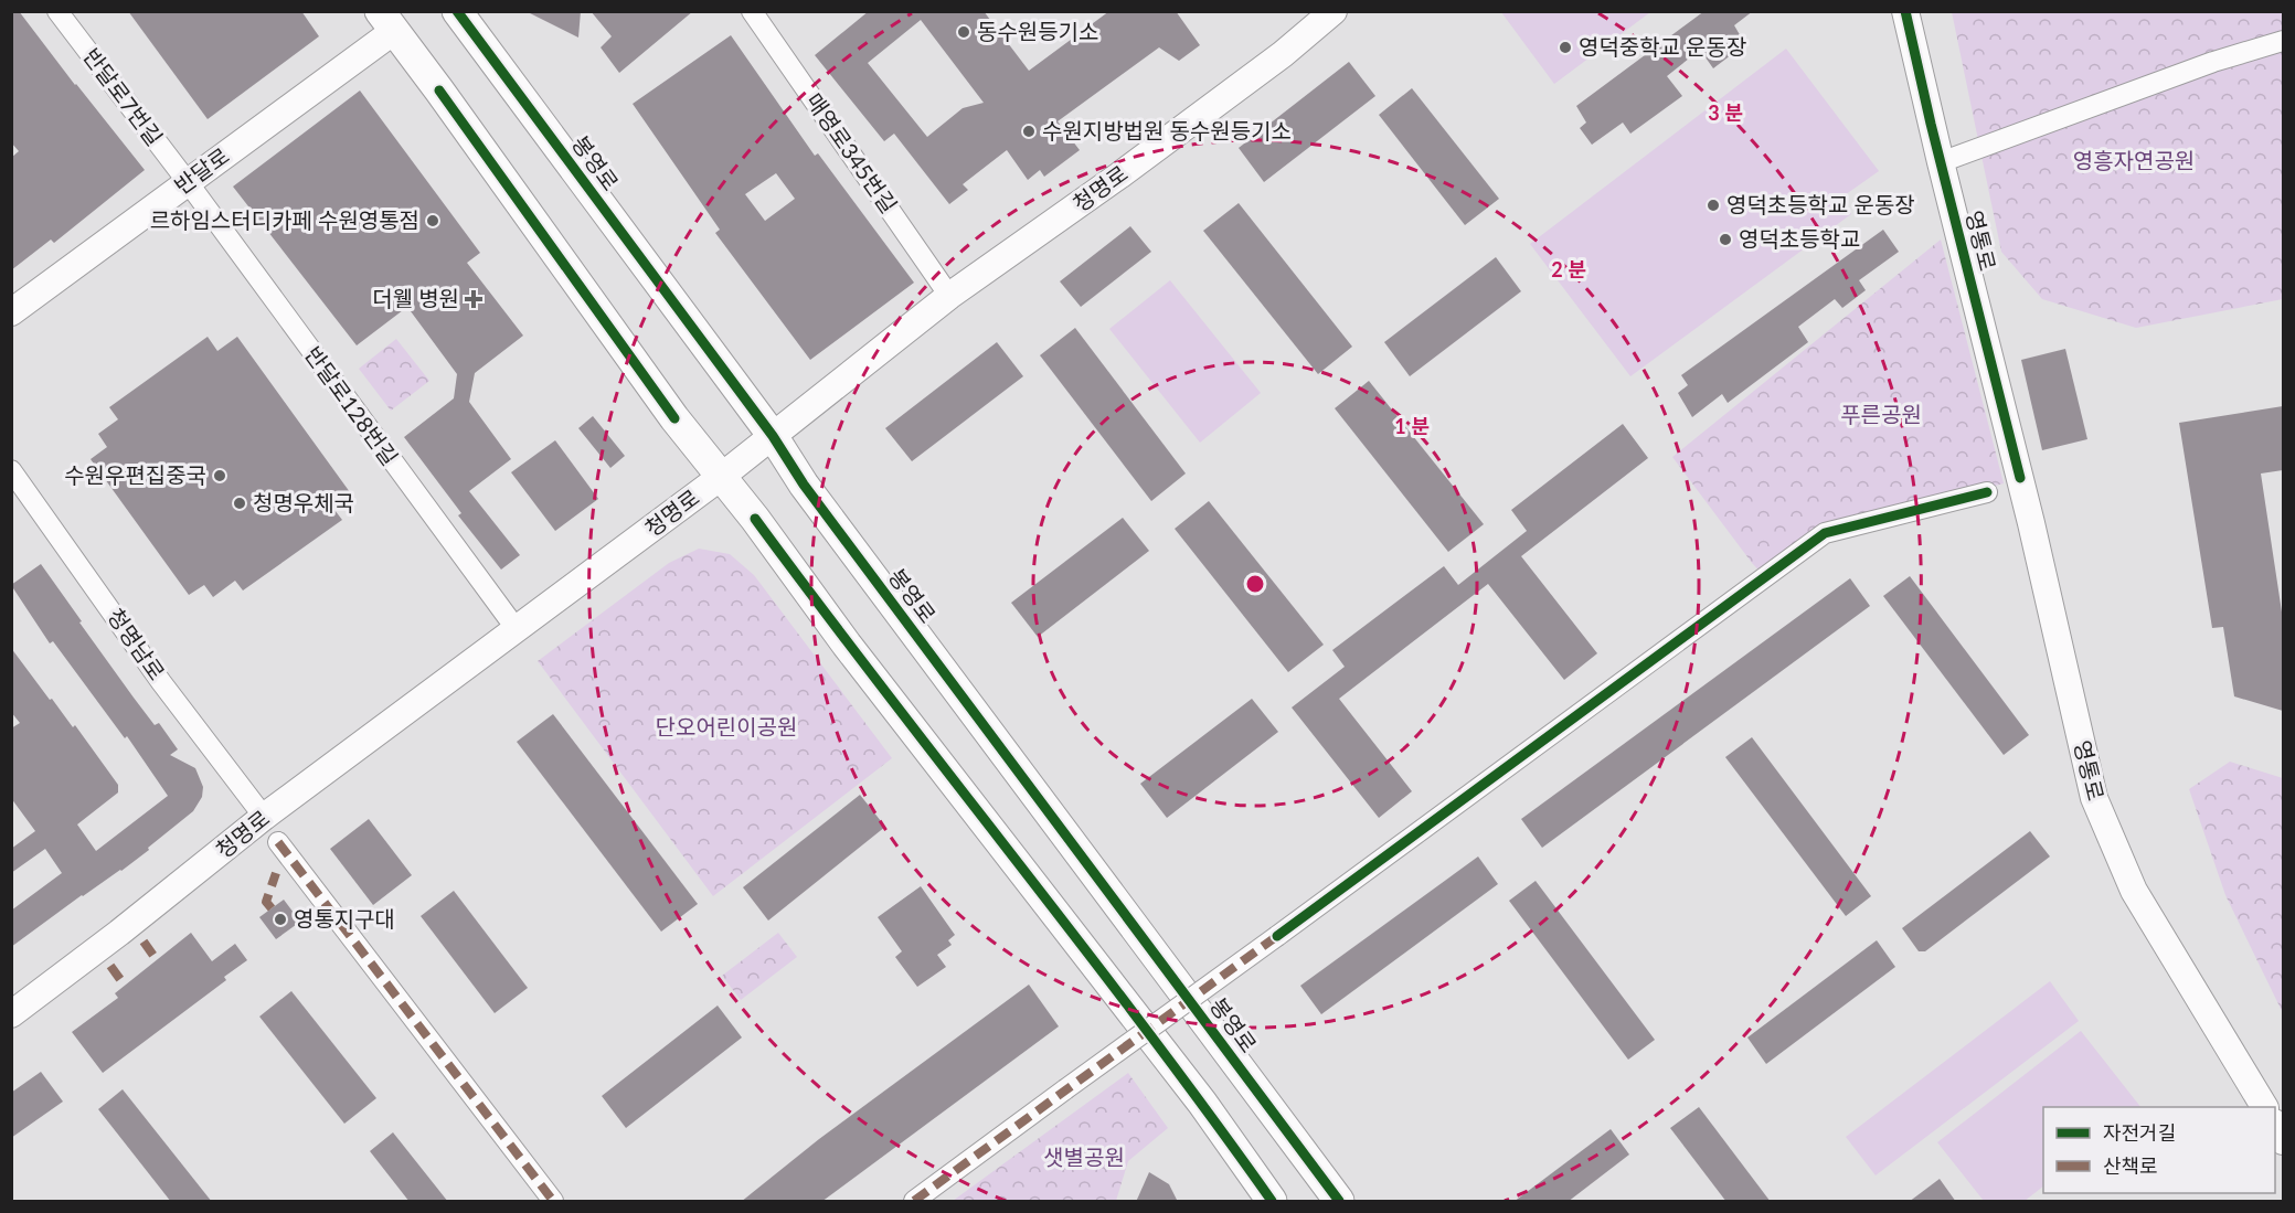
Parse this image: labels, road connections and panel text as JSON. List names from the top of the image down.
{
  "streets": {
    "main road": ["봉영로"],
    "street": [
      "반달로7번길",
      "매영로345번길",
      "반달로",
      "청명로",
      "영통로",
      "반달로128번길",
      "청명남로"
    ]
  },
  "crossings": [
    ["반달로7번길", "반달로"],
    ["반달로7번길", "반달로128번길"],
    ["매영로345번길", "청명로"],
    ["봉영로", "청명로"],
    ["반달로", "반달로128번길"],
    ["청명로", "반달로128번길"],
    ["청명로", "청명남로"]
  ],
  "parks": [
    "영흥자연공원",
    "푸른공원",
    "단오어린이공원",
    "샛별공원"
  ],
  "places": {
    "other": [
      "동수원등기소",
      "영덕중학교 운동장",
      "수원지방법원 동수원등기소",
      "영덕초등학교 운동장",
      "르하임스터디카페 수원영통점",
      "영덕초등학교",
      "수원우편집중국",
      "청명우체국",
      "영통지구대"
    ],
    "health": ["더웰 병원"]
  },
  "legend": ["자전거길", "산책로"],
  "rings": ["3 분", "2 분", "1 분"]
}
